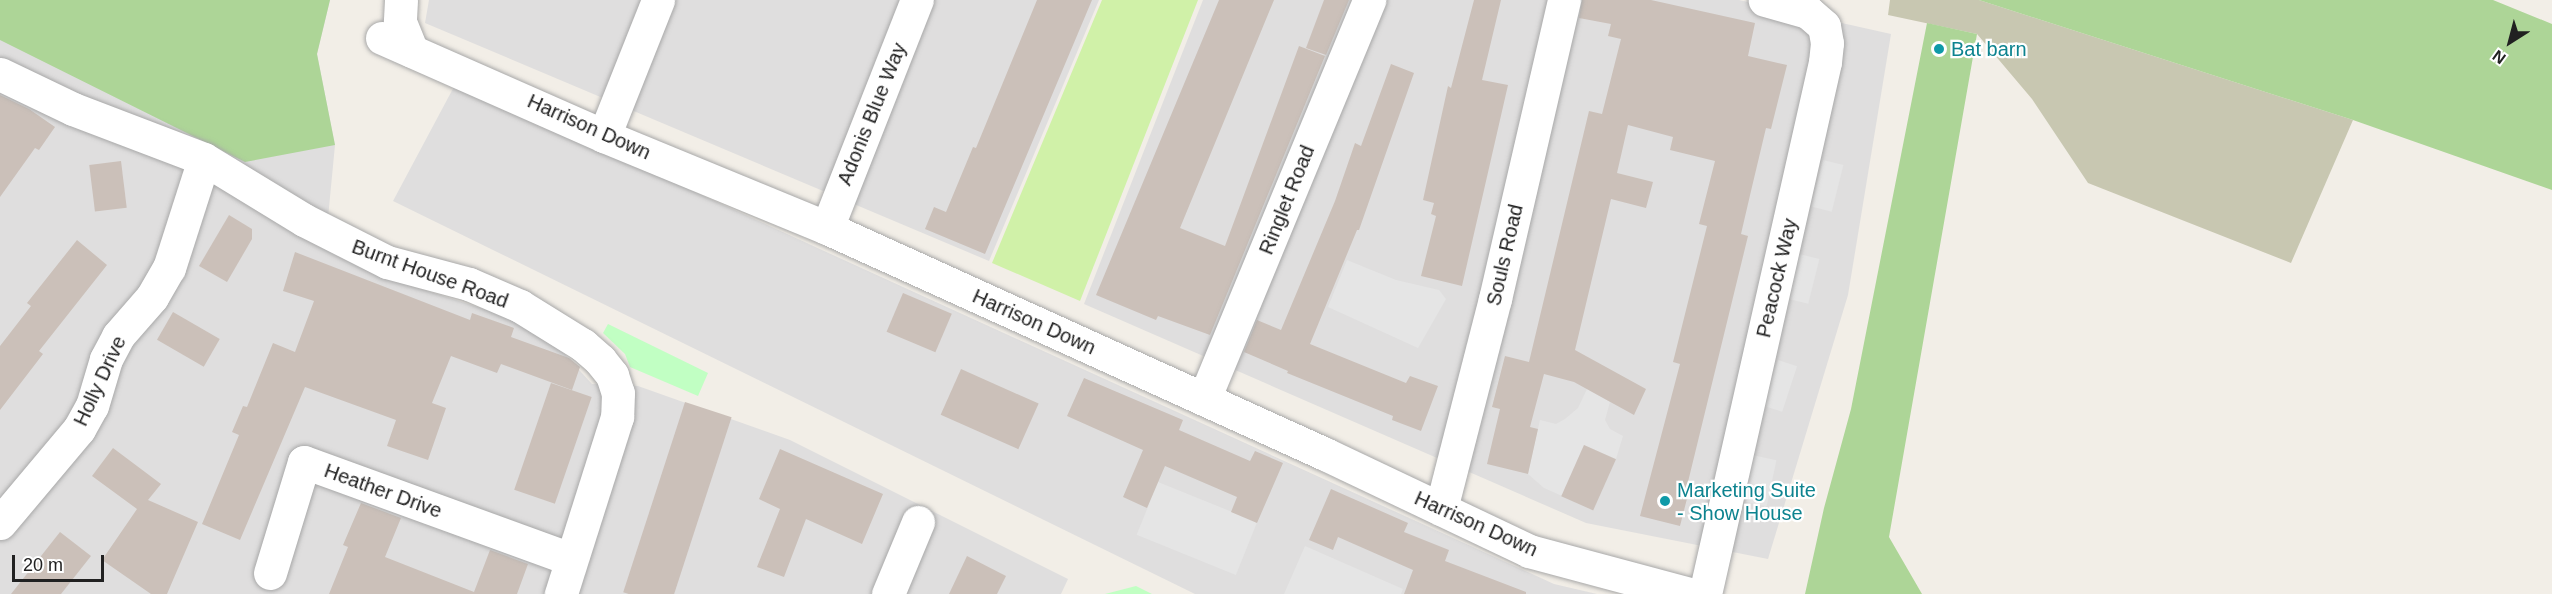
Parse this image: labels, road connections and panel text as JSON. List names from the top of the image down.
{
  "streets": {
    "street": [
      "Adonis Blue Way",
      "Harrison Down",
      "Ringlet Road",
      "Souls Road",
      "Burnt House Road",
      "Peacock Way",
      "Holly Drive",
      "Heather Drive"
    ]
  },
  "crossings": [
    ["Adonis Blue Way", "Harrison Down"],
    ["Harrison Down", "Ringlet Road"],
    ["Harrison Down", "Souls Road"],
    ["Burnt House Road", "Holly Drive"],
    ["Burnt House Road", "Heather Drive"]
  ],
  "places": ["Bat barn", "Marketing Suite - Show House"],
  "scale_bar": "20 m",
  "north": "bottom left"
}
